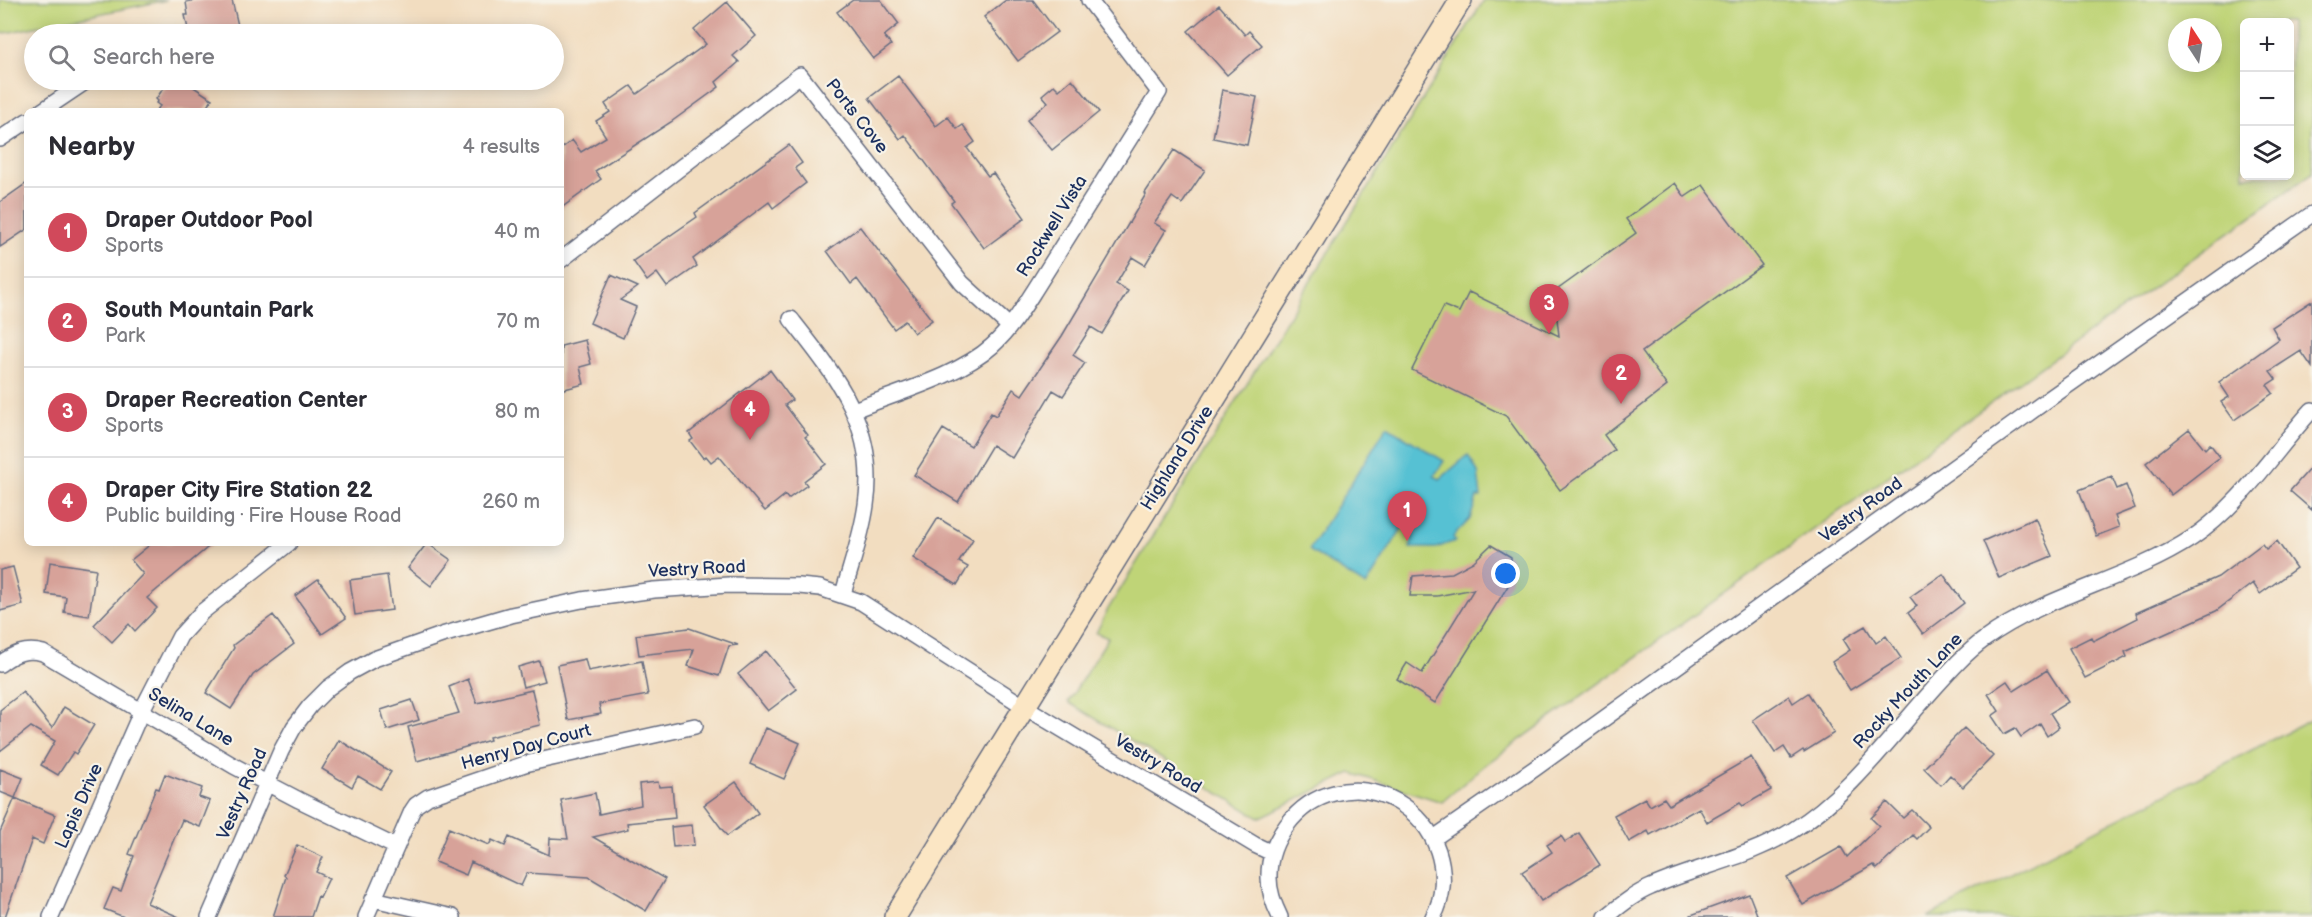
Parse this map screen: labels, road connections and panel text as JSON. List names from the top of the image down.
{
  "streets": {
    "main road": ["Highland Drive"],
    "street": [
      "Ports Cove",
      "Rockwell Vista",
      "Vestry Road",
      "Rocky Mouth Lane",
      "Selina Lane",
      "Henry Day Court",
      "Lapis Drive"
    ]
  },
  "crossings": [
    ["Ports Cove", "Rockwell Vista"],
    ["Highland Drive", "Vestry Road"],
    ["Vestry Road", "Selina Lane"],
    ["Selina Lane", "Henry Day Court"],
    ["Selina Lane", "Lapis Drive"]
  ],
  "north": "top",
  "page": {
    "map_buttons": ["+", "−"],
    "search": "Search here",
    "heading": ["Nearby", "4 results"],
    "list": [
      {
        "mark": "1",
        "name": "Draper Outdoor Pool",
        "note": "Sports",
        "value": "40 m"
      },
      {
        "mark": "2",
        "name": "South Mountain Park",
        "note": "Park",
        "value": "70 m"
      },
      {
        "mark": "3",
        "name": "Draper Recreation Center",
        "note": "Sports",
        "value": "80 m"
      },
      {
        "mark": "4",
        "name": "Draper City Fire Station 22",
        "note": "Public building · Fire House Road",
        "value": "260 m"
      }
    ],
    "pins": [
      "3",
      "2",
      "4",
      "1"
    ]
  }
}
